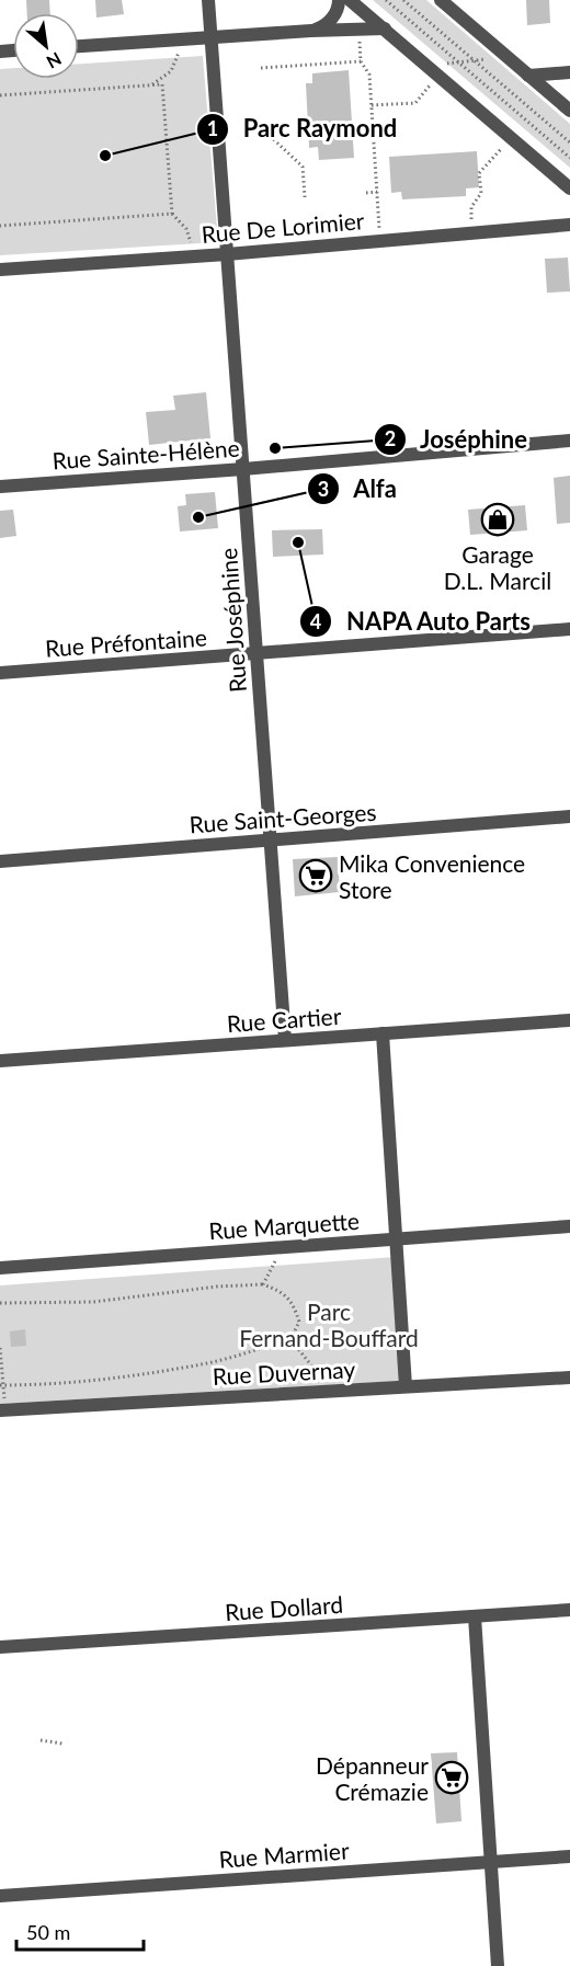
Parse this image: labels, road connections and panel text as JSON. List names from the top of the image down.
{
  "streets": {
    "street": [
      "Rue De Lorimier",
      "Rue Sainte-Hélène",
      "Rue Joséphine",
      "Rue Préfontaine",
      "Rue Saint-Georges",
      "Rue Cartier",
      "Rue Marquette",
      "Rue Duvernay",
      "Rue Dollard",
      "Rue Marmier"
    ]
  },
  "crossings": [
    ["Rue De Lorimier", "Rue Joséphine"],
    ["Rue Sainte-Hélène", "Rue Joséphine"],
    ["Rue Joséphine", "Rue Préfontaine"],
    ["Rue Joséphine", "Rue Saint-Georges"],
    ["Rue Joséphine", "Rue Cartier"]
  ],
  "parks": ["Parc Fernand-Bouffard"],
  "places": {
    "other": [
      "Parc Raymond",
      "Joséphine",
      "Alfa",
      "NAPA Auto Parts"
    ],
    "shop": ["Garage D.L. Marcil"],
    "supermarket": ["Mika Convenience Store", "Dépanneur Crémazie"]
  },
  "scale_bar": "50 m",
  "north": "bottom right"
}
